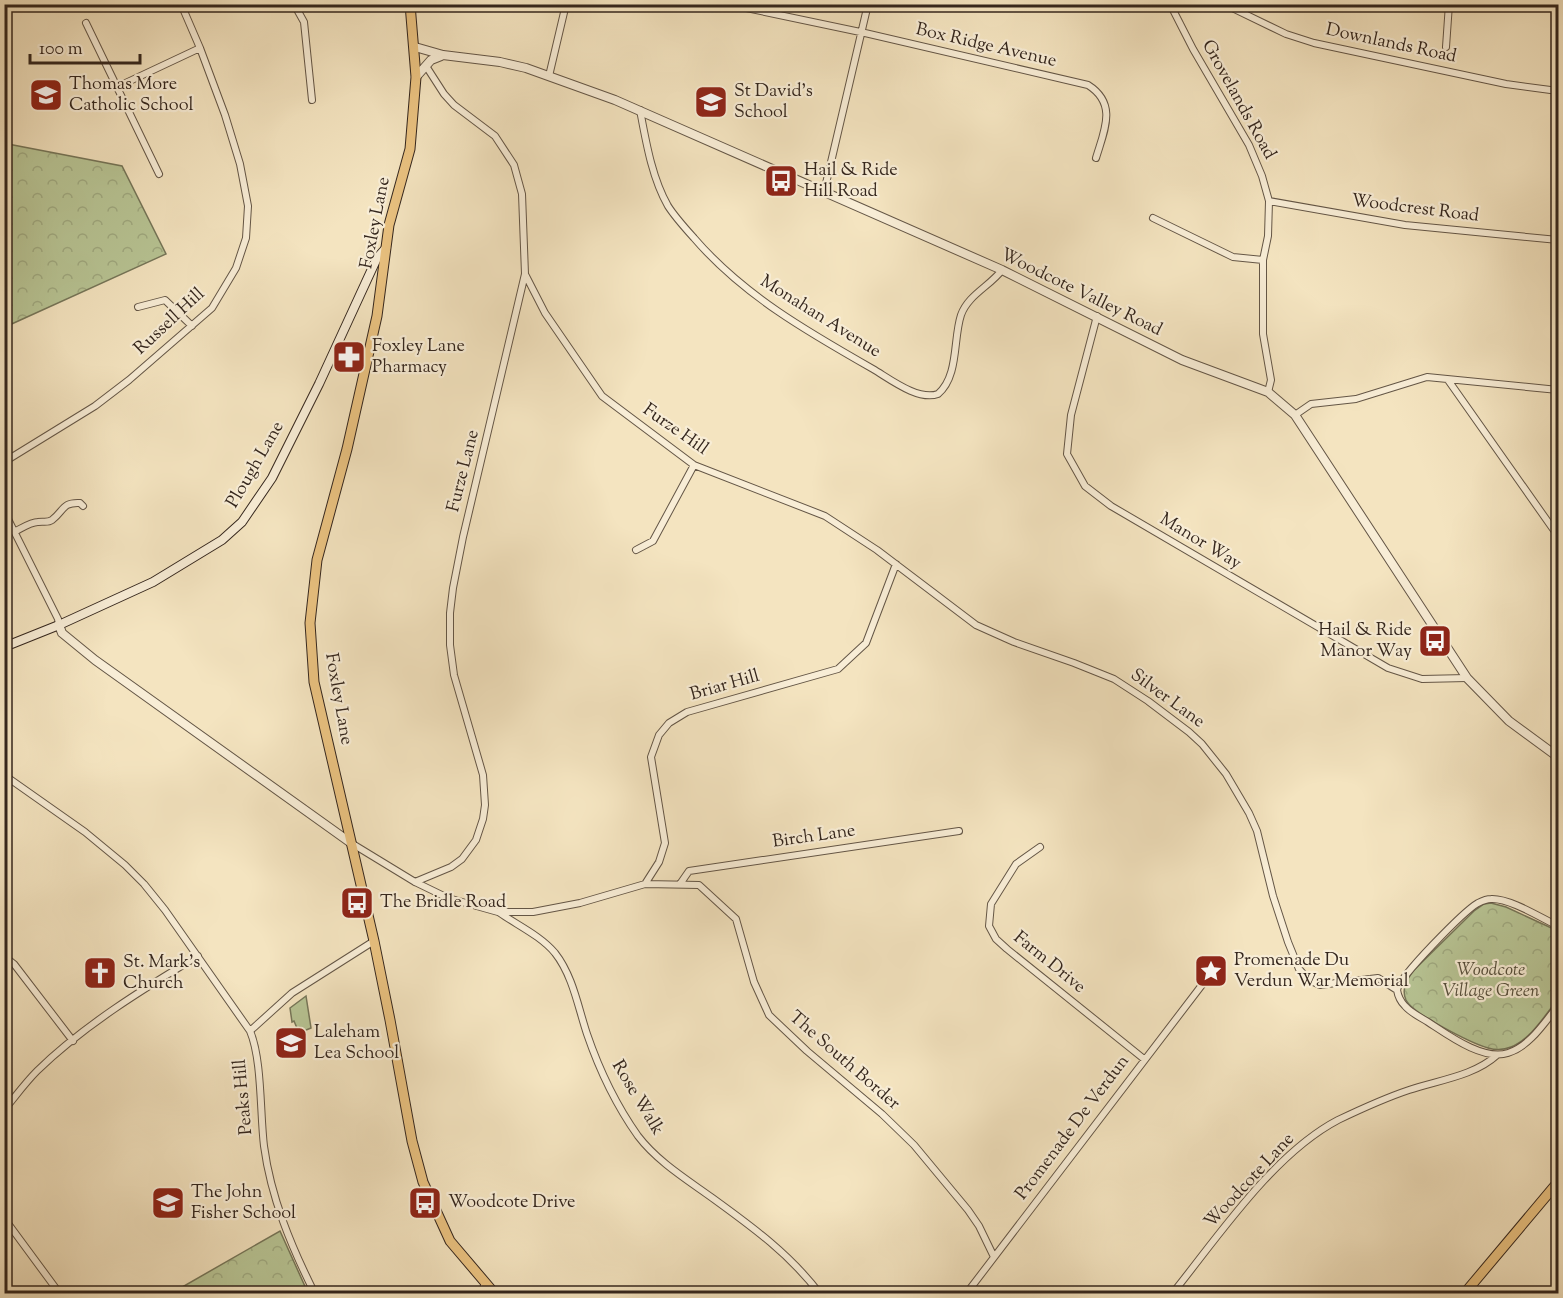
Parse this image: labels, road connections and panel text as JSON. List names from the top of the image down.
{
  "streets": {
    "main road": ["Foxley Lane", "Plough Lane"],
    "street": [
      "Downlands Road",
      "Box Ridge Avenue",
      "Grovelands Road",
      "Woodcrest Road",
      "Woodcote Valley Road",
      "Monahan Avenue",
      "Russell Hill",
      "Furze Hill",
      "Furze Lane",
      "Manor Way",
      "Briar Hill",
      "Silver Lane",
      "Birch Lane",
      "Farm Drive",
      "The South Border",
      "Peaks Hill",
      "Rose Walk",
      "Promenade De Verdun",
      "Woodcote Lane"
    ]
  },
  "crossings": [
    ["Grovelands Road", "Woodcrest Road"],
    ["Grovelands Road", "Woodcote Valley Road"],
    ["Foxley Lane", "Woodcote Valley Road"],
    ["Foxley Lane", "Plough Lane"],
    ["Foxley Lane", "The South Border"],
    ["Woodcote Valley Road", "Monahan Avenue"],
    ["Woodcote Valley Road", "Manor Way"],
    ["Furze Hill", "Furze Lane"],
    ["Furze Hill", "Briar Hill"],
    ["Furze Hill", "Silver Lane"],
    ["Furze Lane", "The South Border"],
    ["Briar Hill", "Silver Lane"],
    ["Briar Hill", "The South Border"],
    ["Birch Lane", "The South Border"],
    ["Farm Drive", "Promenade De Verdun"],
    ["The South Border", "Rose Walk"],
    ["The South Border", "Promenade De Verdun"]
  ],
  "parks": ["Woodcote Village Green"],
  "places": {
    "school or university": [
      "Thomas More Catholic School",
      "St David's School",
      "Laleham Lea School",
      "The John Fisher School"
    ],
    "bus stop": [
      "Hail & Ride Hill Road",
      "Hail & Ride Manor Way",
      "The Bridle Road",
      "Woodcote Drive"
    ],
    "pharmacy": ["Foxley Lane Pharmacy"],
    "place": ["Promenade Du Verdun War Memorial"],
    "church": ["St. Mark's Church"]
  },
  "scale_bar": "100 m"
}
